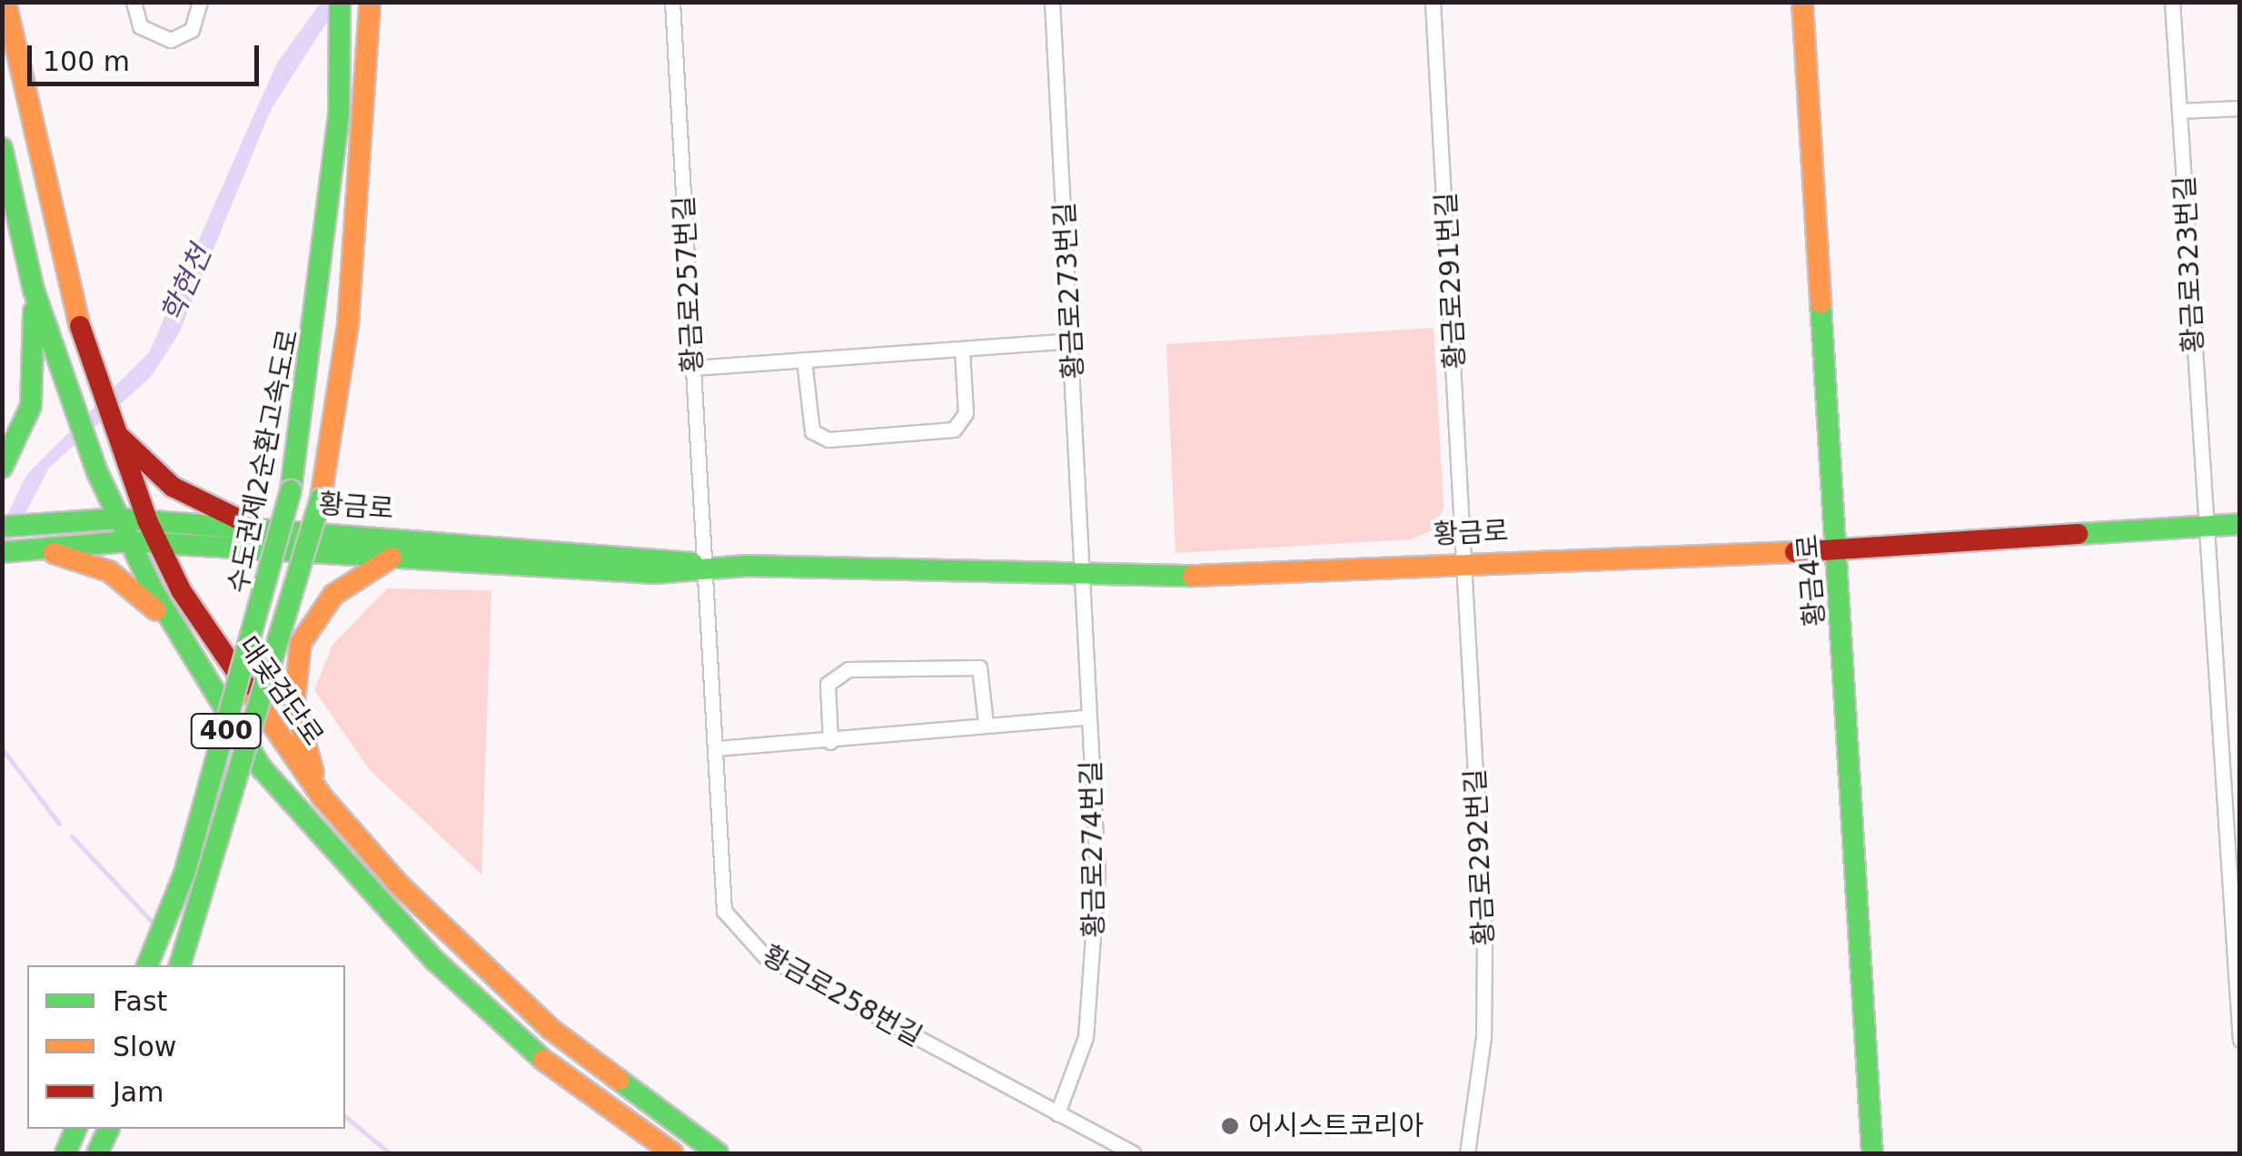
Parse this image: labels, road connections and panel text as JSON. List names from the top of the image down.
{
  "streets": {
    "main road": [
      "수도권제2순환고속도로",
      "황금로",
      "황금4로",
      "대곶검단로",
      "400"
    ],
    "street": [
      "황금로323번길",
      "황금로291번길",
      "황금로257번길",
      "황금로273번길",
      "황금로274번길",
      "황금로292번길",
      "황금로258번길"
    ]
  },
  "crossings": [
    ["황금로323번길", "황금로"],
    ["황금로291번길", "황금로"],
    ["황금로291번길", "황금로292번길"],
    ["황금로257번길", "황금로"],
    ["황금로257번길", "황금로258번길"],
    ["황금로273번길", "황금로"],
    ["황금로273번길", "황금로274번길"],
    ["황금로", "황금4로"],
    ["황금로", "대곶검단로"],
    ["황금로", "황금로274번길"],
    ["황금로", "황금로292번길"],
    ["황금로", "황금로258번길"],
    ["황금로274번길", "황금로258번길"]
  ],
  "water": ["학현천"],
  "places": ["어시스트코리아"],
  "legend": ["Fast", "Slow", "Jam"],
  "scale_bar": "100 m"
}
